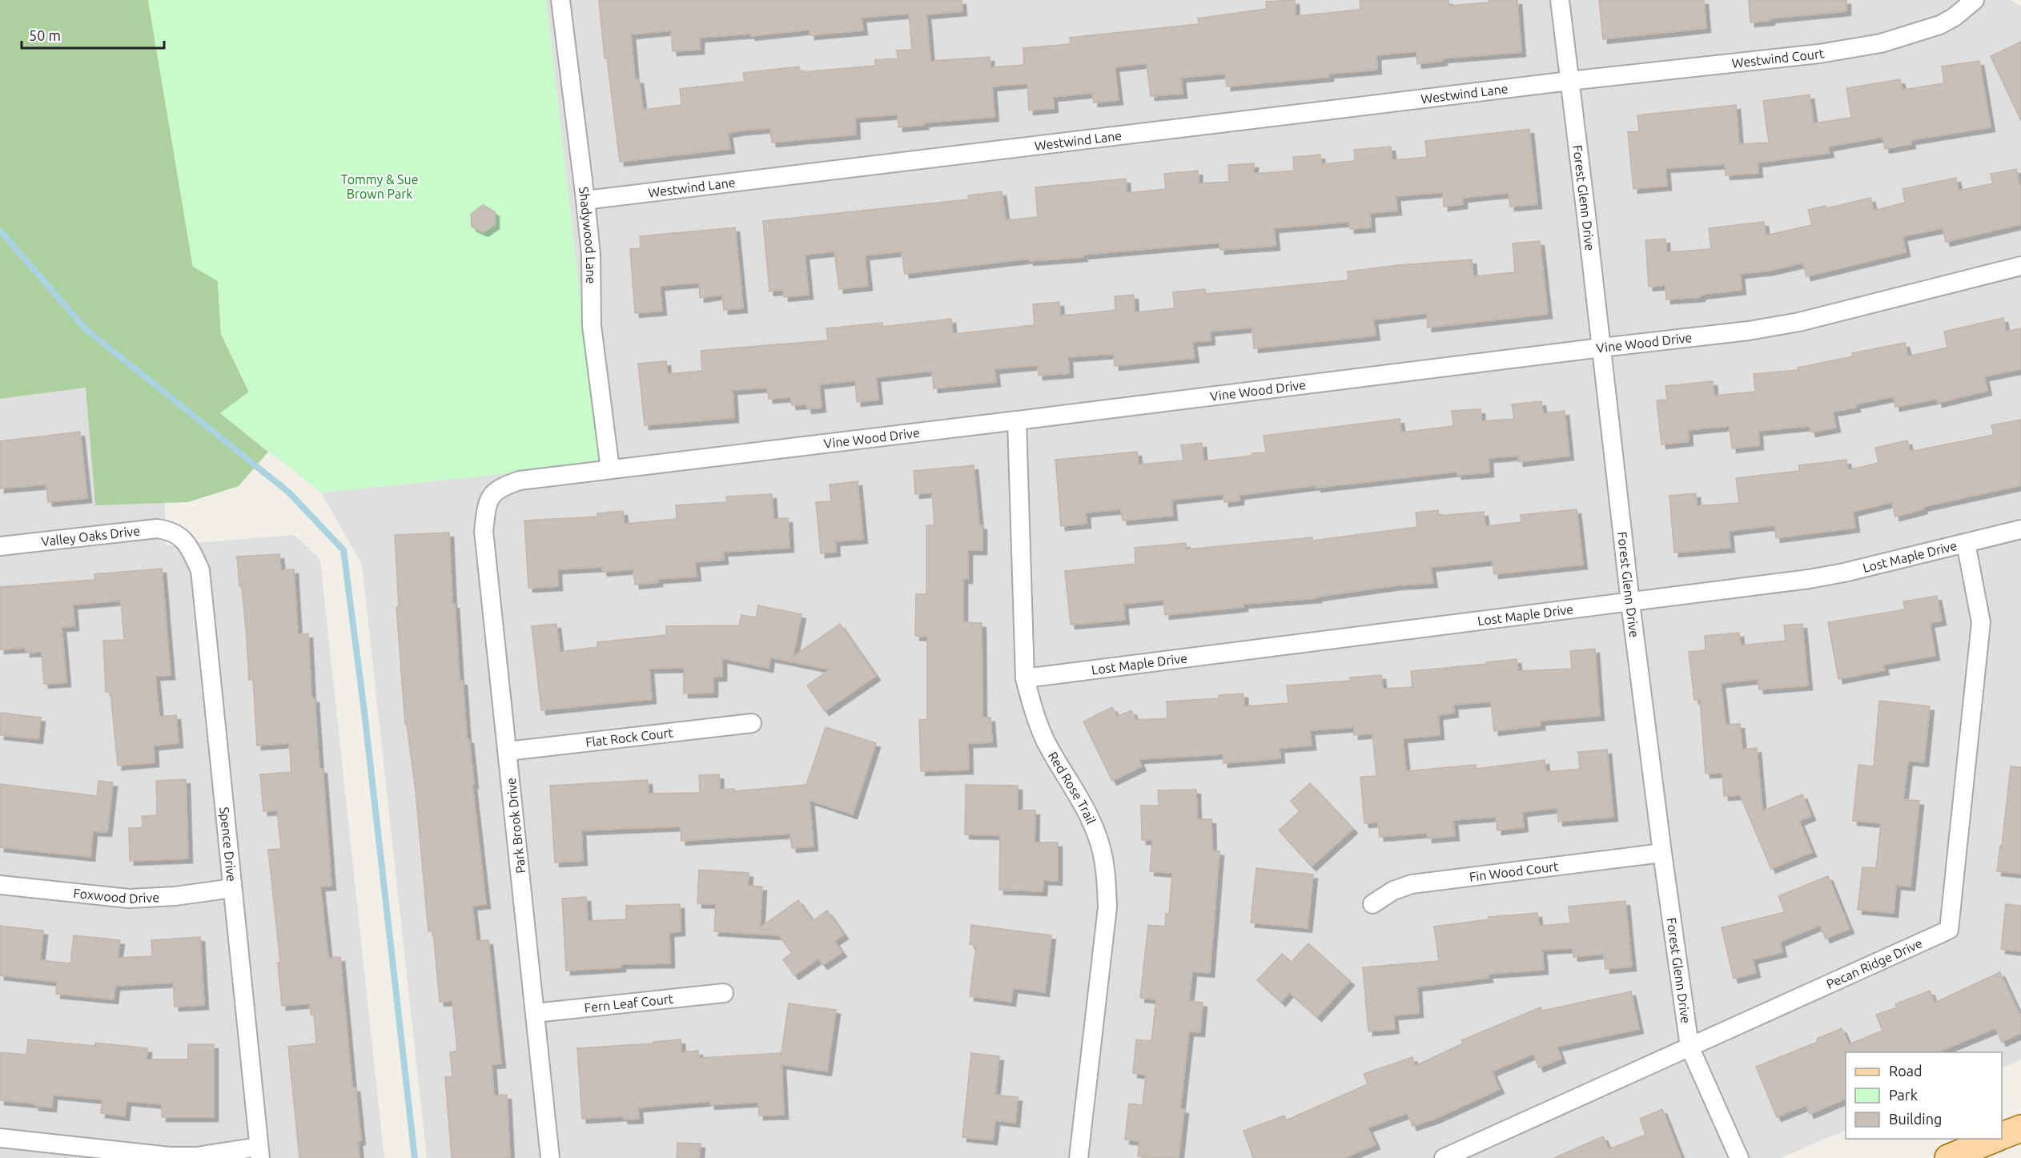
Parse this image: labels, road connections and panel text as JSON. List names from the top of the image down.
{
  "streets": {
    "street": [
      "Westwind Court",
      "Westwind Lane",
      "Forest Glenn Drive",
      "Shadywood Lane",
      "Vine Wood Drive",
      "Valley Oaks Drive",
      "Lost Maple Drive",
      "Flat Rock Court",
      "Red Rose Trail",
      "Park Brook Drive",
      "Spence Drive",
      "Fin Wood Court",
      "Foxwood Drive",
      "Pecan Ridge Drive",
      "Fern Leaf Court"
    ]
  },
  "crossings": [
    ["Westwind Court", "Westwind Lane"],
    ["Westwind Court", "Forest Glenn Drive"],
    ["Westwind Lane", "Forest Glenn Drive"],
    ["Westwind Lane", "Shadywood Lane"],
    ["Forest Glenn Drive", "Vine Wood Drive"],
    ["Forest Glenn Drive", "Lost Maple Drive"],
    ["Forest Glenn Drive", "Fin Wood Court"],
    ["Forest Glenn Drive", "Pecan Ridge Drive"],
    ["Shadywood Lane", "Vine Wood Drive"],
    ["Vine Wood Drive", "Red Rose Trail"],
    ["Vine Wood Drive", "Park Brook Drive"],
    ["Valley Oaks Drive", "Spence Drive"],
    ["Lost Maple Drive", "Red Rose Trail"],
    ["Lost Maple Drive", "Pecan Ridge Drive"],
    ["Flat Rock Court", "Park Brook Drive"],
    ["Park Brook Drive", "Fern Leaf Court"],
    ["Spence Drive", "Foxwood Drive"]
  ],
  "parks": ["Tommy & Sue Brown Park"],
  "legend": ["Road", "Park", "Building"],
  "scale_bar": "50 m"
}
